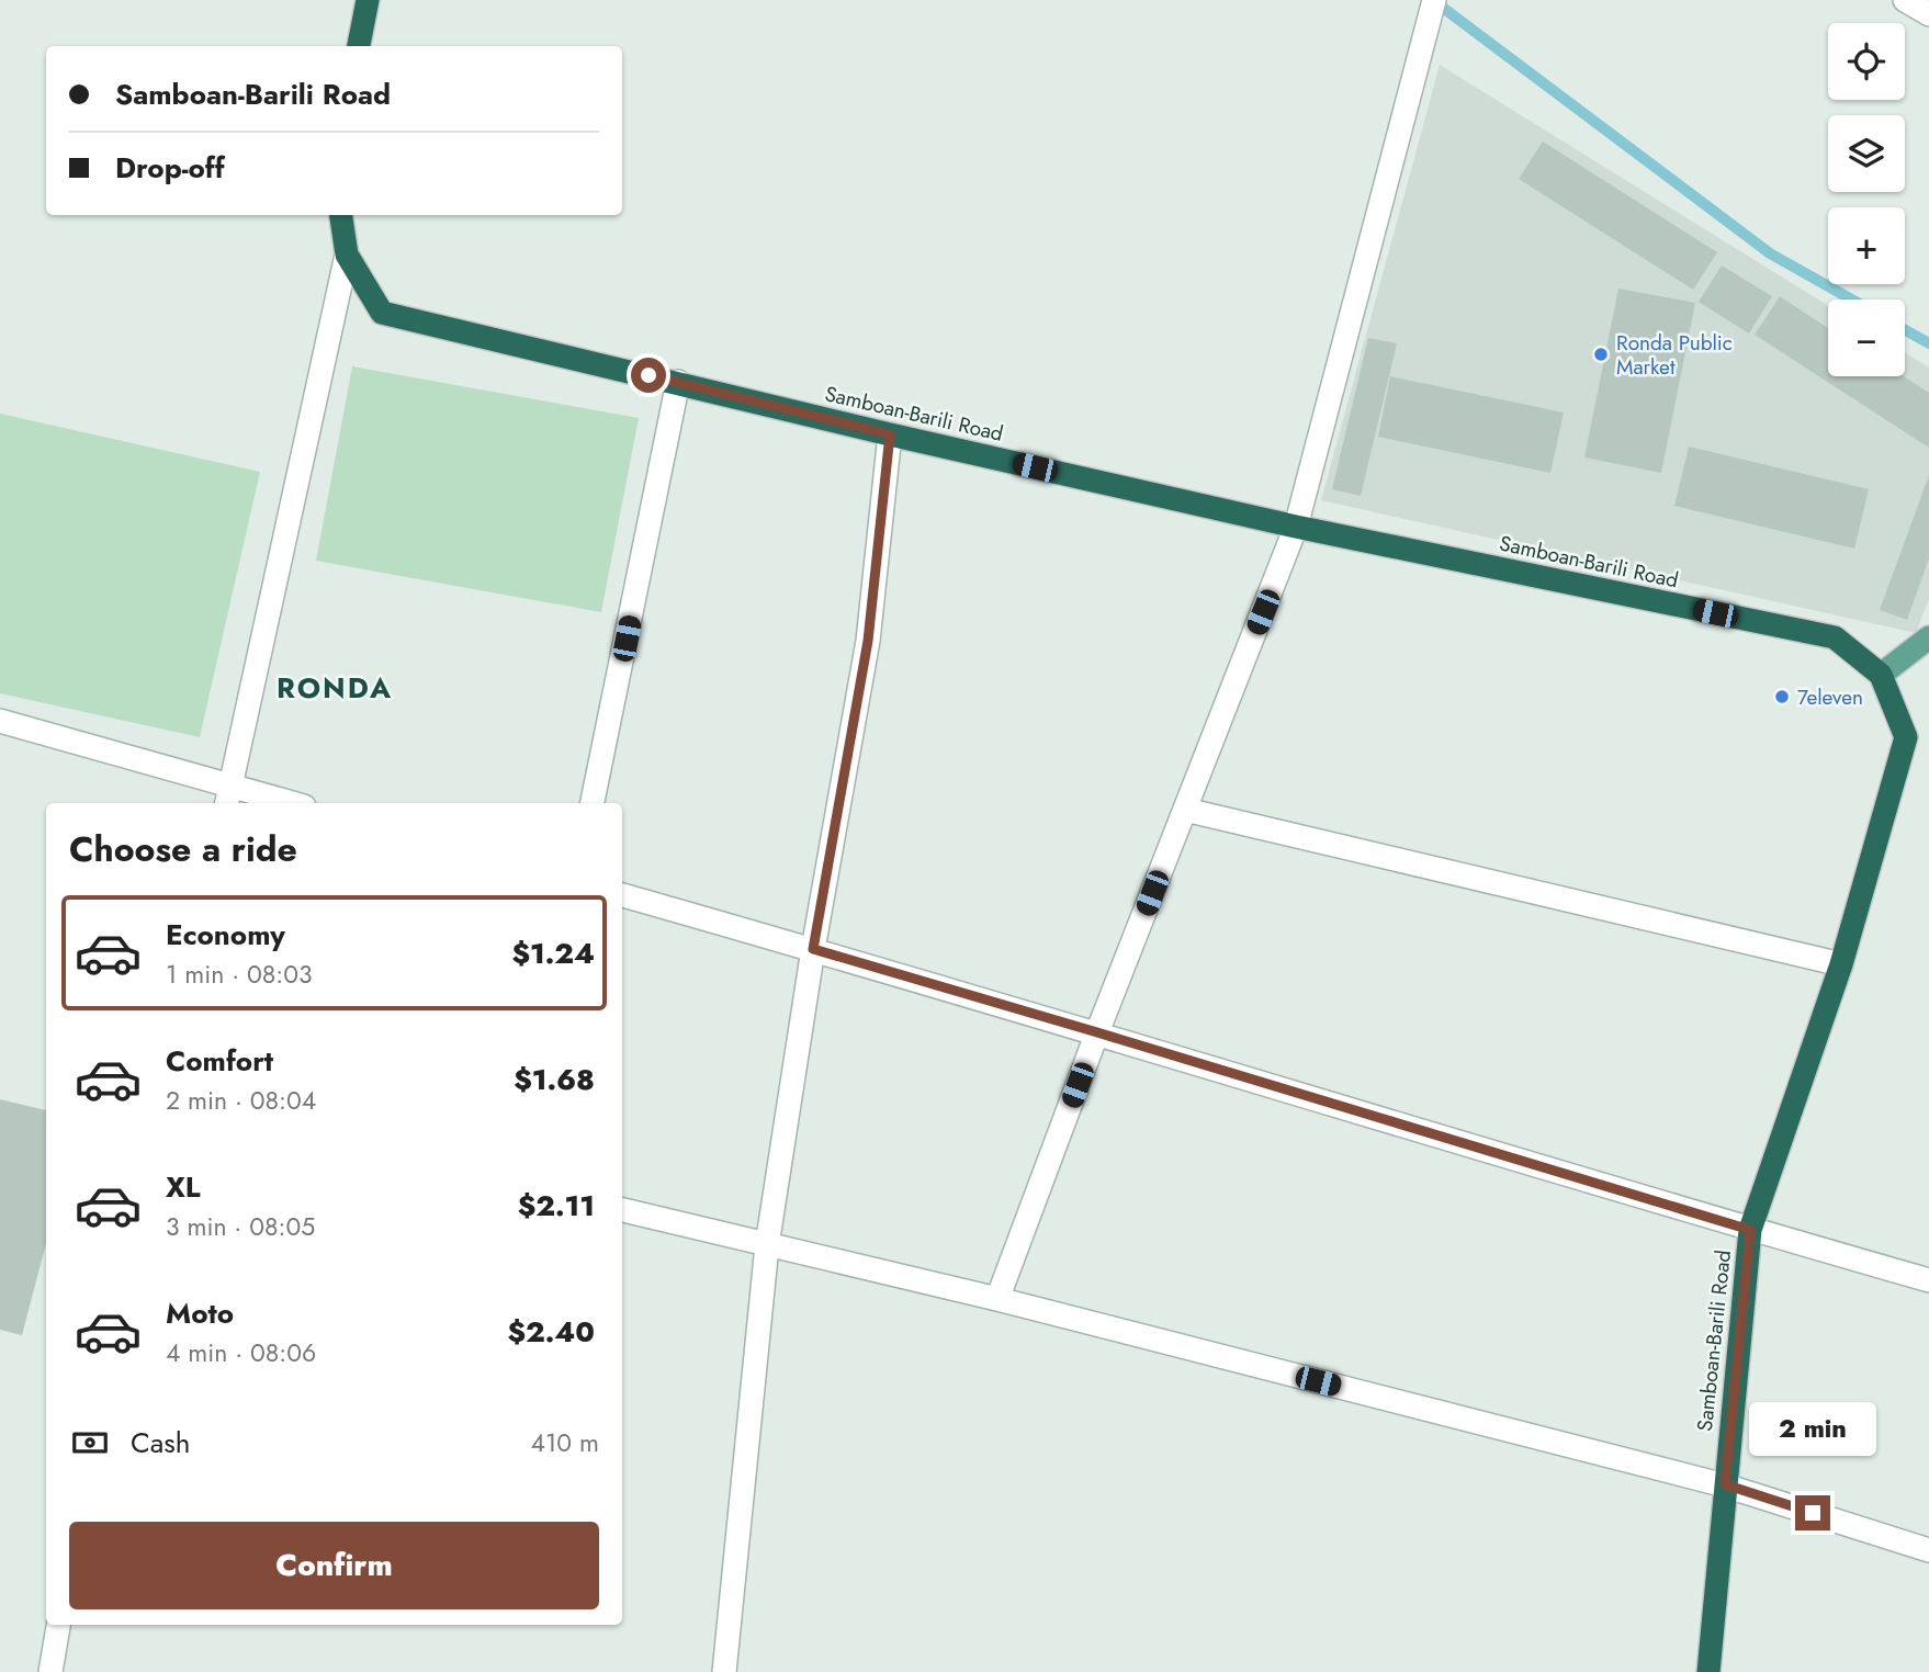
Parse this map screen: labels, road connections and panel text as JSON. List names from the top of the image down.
{
  "streets": {
    "highway": ["Samboan-Barili Road"]
  },
  "districts": ["RONDA"],
  "places": ["Ronda Public Market", "7eleven"],
  "page": {
    "map_buttons": ["+", "−"],
    "banner": ["Samboan-Barili Road", "Drop-off"],
    "heading": "Choose a ride",
    "list": [
      {
        "name": "Economy",
        "note": "1 min · 08:03",
        "value": "$1.24"
      },
      {
        "name": "Comfort",
        "note": "2 min · 08:04",
        "value": "$1.68"
      },
      {
        "name": "XL",
        "note": "3 min · 08:05",
        "value": "$2.11"
      },
      {
        "name": "Moto",
        "note": "4 min · 08:06",
        "value": "$2.40"
      }
    ],
    "pay": ["Cash", "410 m"],
    "bubble": "2 min",
    "buttons": "Confirm"
  }
}
